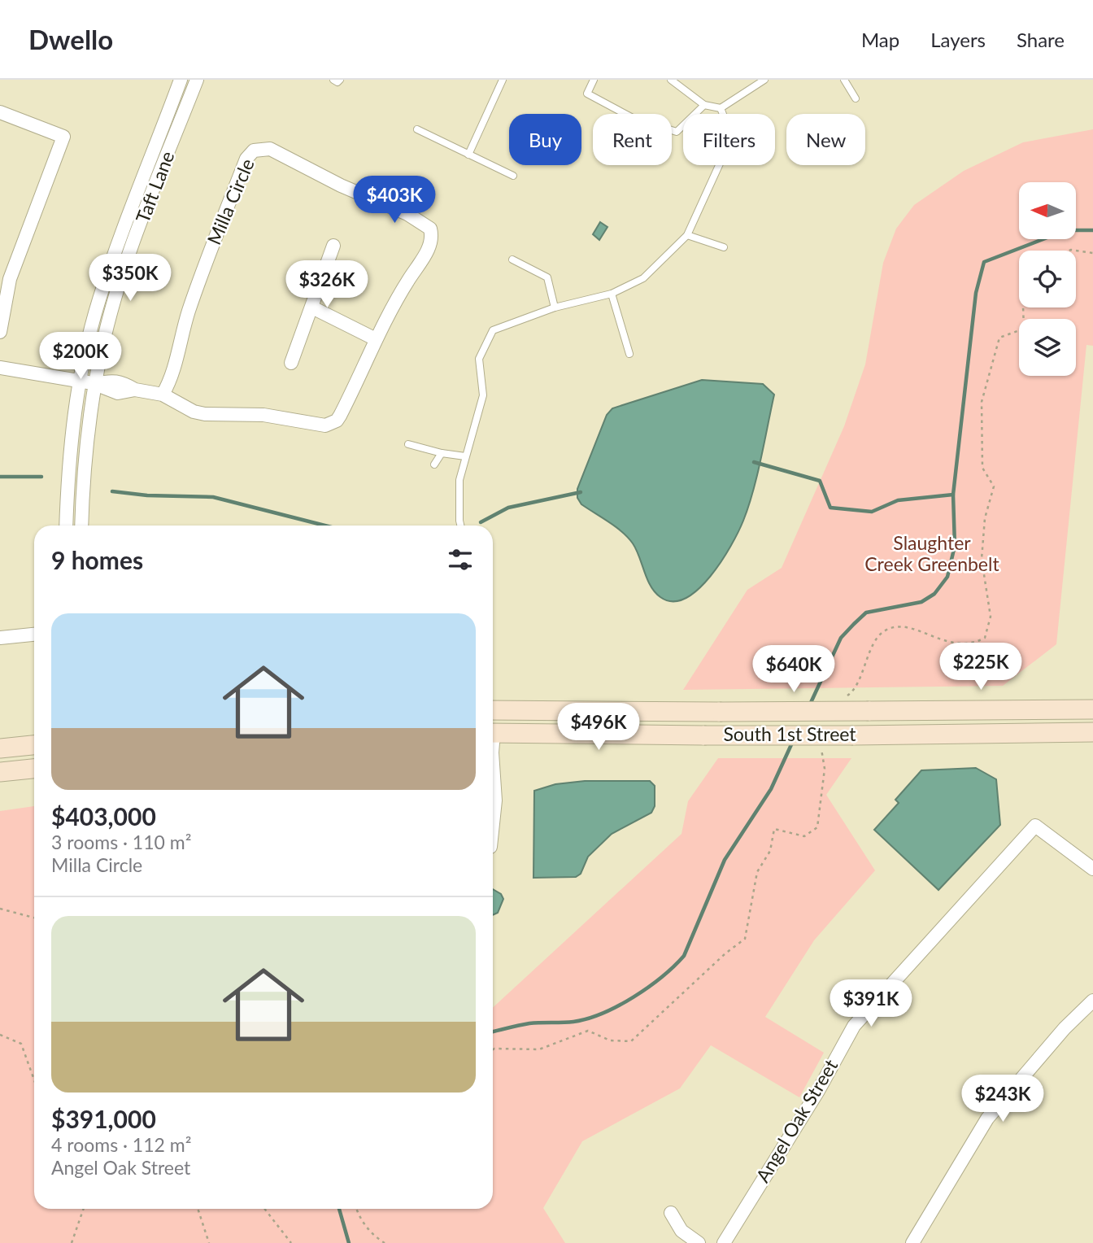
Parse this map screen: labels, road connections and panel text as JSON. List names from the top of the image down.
{
  "streets": {
    "main road": ["South 1st Street"],
    "street": ["Taft Lane", "Milla Circle", "Angel Oak Street"]
  },
  "crossings": [
    ["Taft Lane", "Milla Circle"]
  ],
  "parks": ["Slaughter Creek Greenbelt"],
  "north": "left",
  "page": {
    "header": "Dwello",
    "nav": ["Map", "Layers", "Share"],
    "chip": [
      "Buy",
      "Rent",
      "Filters",
      "New"
    ],
    "price": [
      "$403K",
      "$350K",
      "$326K",
      "$200K",
      "$225K",
      "$640K",
      "$496K",
      "$391K",
      "$243K"
    ],
    "heading": "9 homes",
    "list": [
      {
        "name": "$403,000",
        "note": "3 rooms · 110 m² · Milla Circle"
      },
      {
        "name": "$391,000",
        "note": "4 rooms · 112 m² · Angel Oak Street"
      }
    ]
  }
}
